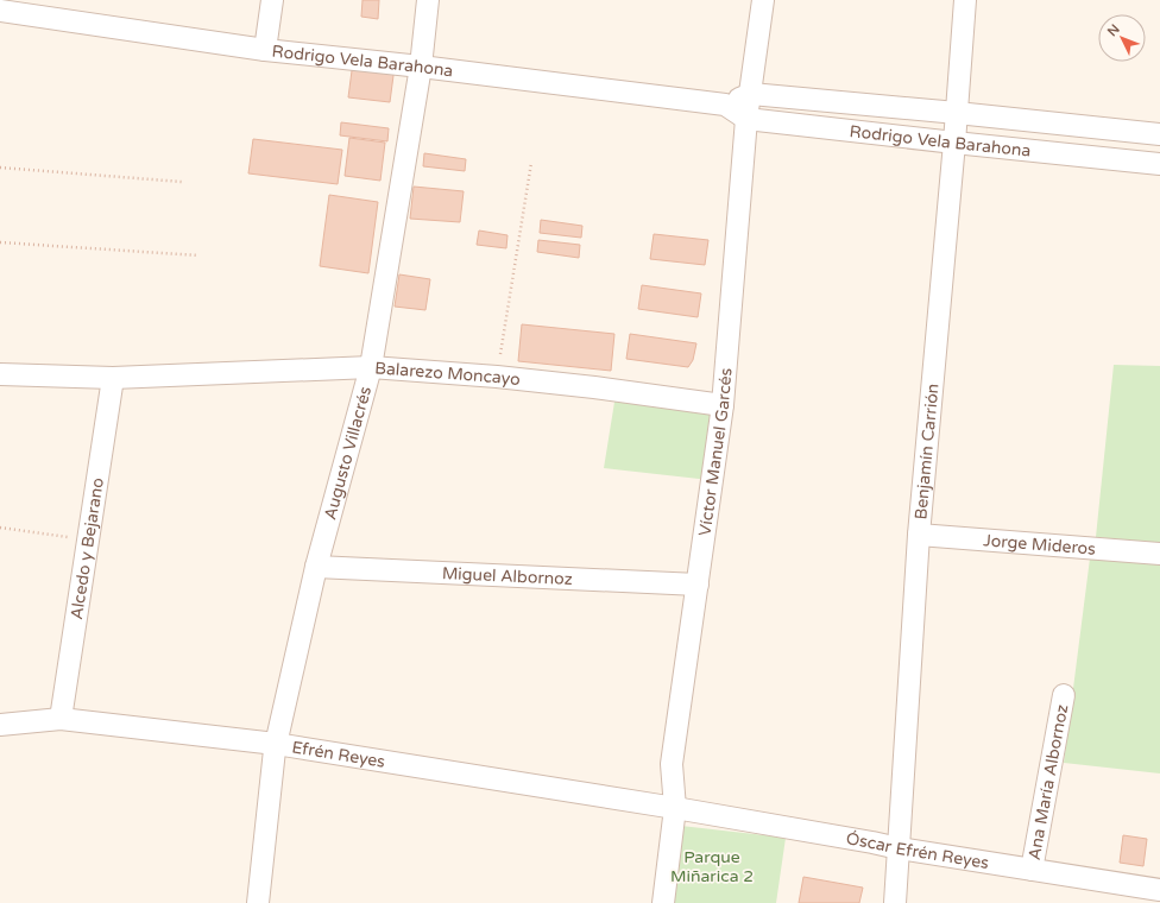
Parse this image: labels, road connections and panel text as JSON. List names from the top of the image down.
{
  "streets": {
    "street": [
      "Rodrigo Vela Barahona",
      "Balarezo Moncayo",
      "Víctor Manuel Garcés",
      "Benjamín Carrión",
      "Augusto Villacrés",
      "Jorge Mideros",
      "Alcedo y Bejarano",
      "Miguel Albornoz",
      "Efrén Reyes",
      "Ana María Albornoz",
      "Óscar Efrén Reyes"
    ]
  },
  "crossings": [
    ["Rodrigo Vela Barahona", "Víctor Manuel Garcés"],
    ["Rodrigo Vela Barahona", "Benjamín Carrión"],
    ["Rodrigo Vela Barahona", "Augusto Villacrés"],
    ["Balarezo Moncayo", "Víctor Manuel Garcés"],
    ["Balarezo Moncayo", "Augusto Villacrés"],
    ["Balarezo Moncayo", "Alcedo y Bejarano"],
    ["Víctor Manuel Garcés", "Miguel Albornoz"],
    ["Víctor Manuel Garcés", "Efrén Reyes"],
    ["Víctor Manuel Garcés", "Óscar Efrén Reyes"],
    ["Benjamín Carrión", "Jorge Mideros"],
    ["Benjamín Carrión", "Óscar Efrén Reyes"],
    ["Augusto Villacrés", "Miguel Albornoz"],
    ["Augusto Villacrés", "Efrén Reyes"],
    ["Alcedo y Bejarano", "Efrén Reyes"],
    ["Efrén Reyes", "Óscar Efrén Reyes"],
    ["Ana María Albornoz", "Óscar Efrén Reyes"]
  ],
  "parks": ["Parque Miñarica 2"],
  "north": "top left"
}
